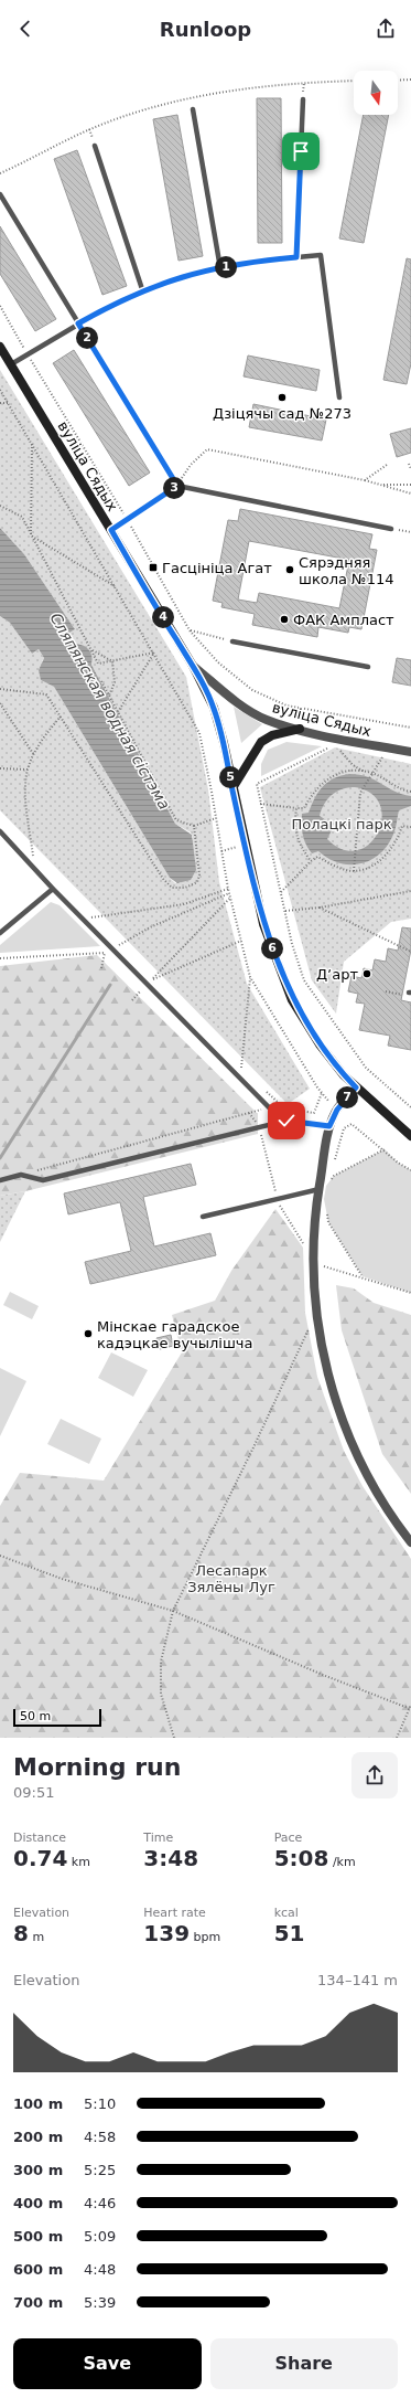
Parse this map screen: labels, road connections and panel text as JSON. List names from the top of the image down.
{
  "streets": {
    "main road": ["вуліца Сядых"]
  },
  "water": ["Сляпянская водная сістэма"],
  "parks": ["Полацкі парк", "Лесапарк Зялёны Луг"],
  "places": {
    "other": [
      "Дзіцячы сад №273",
      "Сярэдняя школа №114",
      "ФАК Ампласт",
      "Дʼарт",
      "Мінскае гарадское кадэцкае вучылішча"
    ],
    "transit": ["Гасцініца Агат"]
  },
  "scale_bar": "50 m",
  "north": "bottom",
  "page": {
    "header": "Runloop",
    "pins": [
      "1",
      "2",
      "3",
      "4",
      "5",
      "6",
      "7"
    ],
    "scale": "50 m",
    "heading": ["Morning run", "09:51"],
    "stats": [
      ["Distance", "0.74 km"],
      ["Time", "3:48"],
      ["Pace", "5:08 /km"],
      ["Elevation", "8 m"],
      ["Heart rate", "139 bpm"],
      ["kcal", "51"]
    ],
    "chart": ["Elevation", "134–141 m"],
    "list": [
      {
        "name": "100 m",
        "note": "5:10"
      },
      {
        "name": "200 m",
        "note": "4:58"
      },
      {
        "name": "300 m",
        "note": "5:25"
      },
      {
        "name": "400 m",
        "note": "4:46"
      },
      {
        "name": "500 m",
        "note": "5:09"
      },
      {
        "name": "600 m",
        "note": "4:48"
      },
      {
        "name": "700 m",
        "note": "5:39"
      }
    ],
    "buttons": ["Save", "Share"]
  }
}
